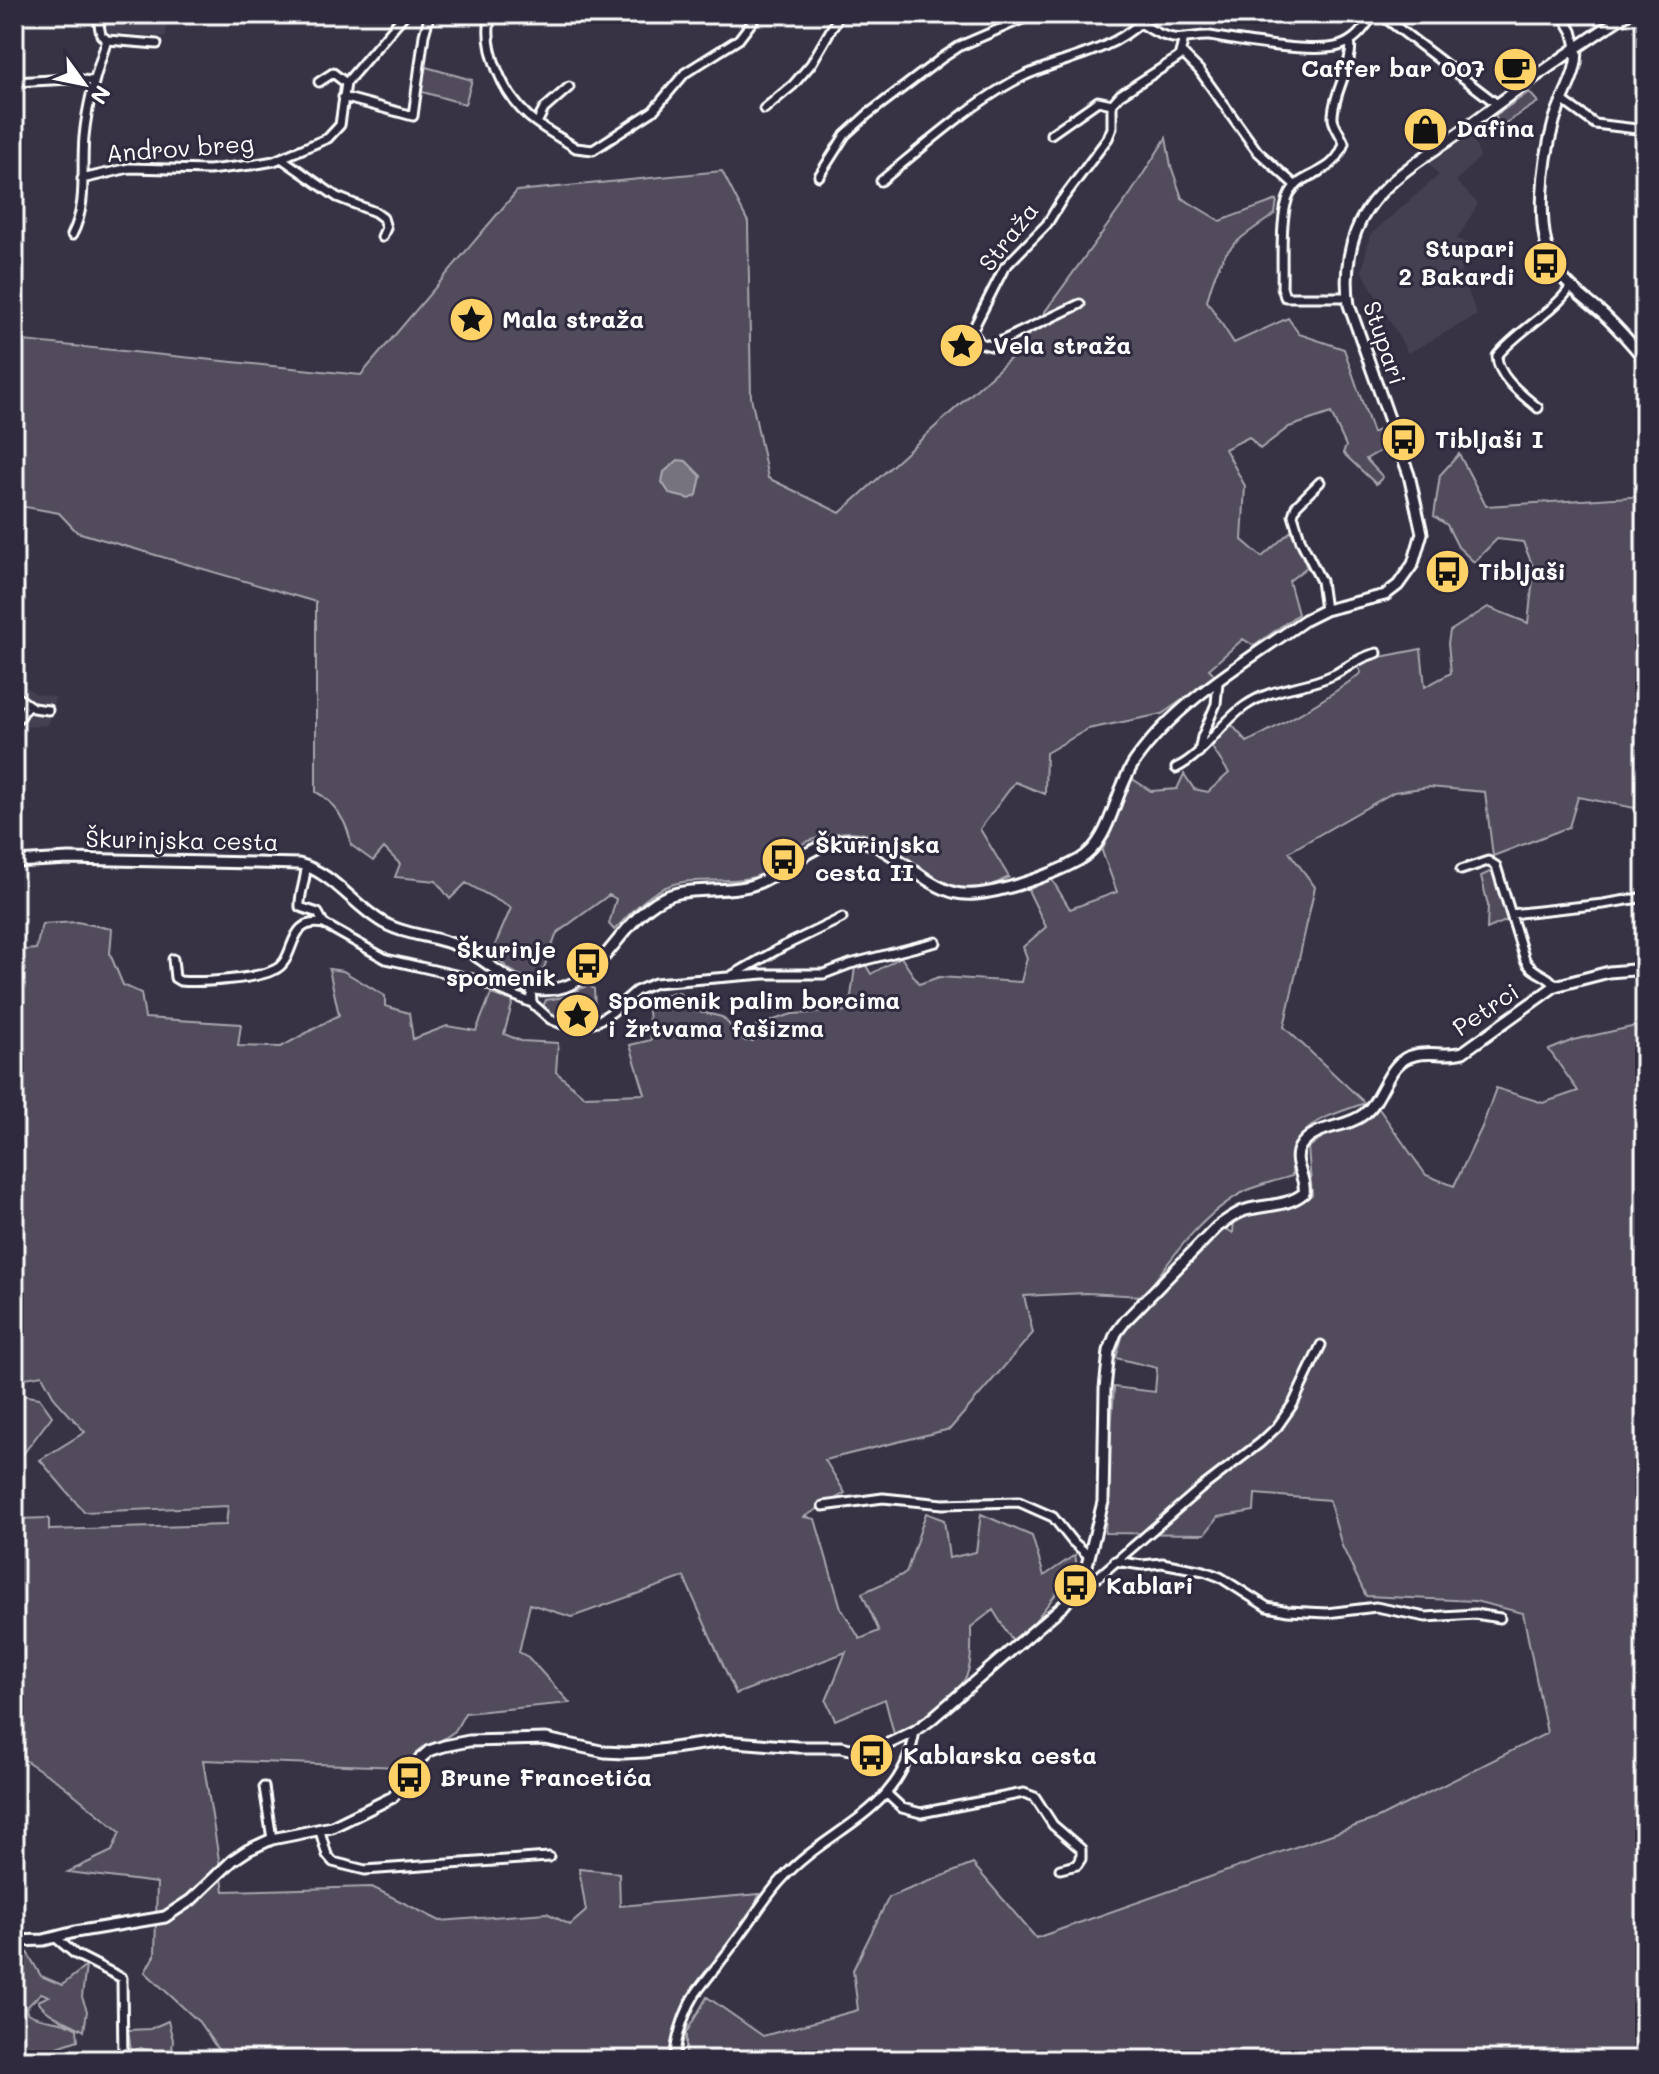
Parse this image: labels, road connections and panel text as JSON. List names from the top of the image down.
{
  "streets": {
    "street": [
      "Androv breg",
      "Straža",
      "Stupari",
      "Škurinjska cesta",
      "Petrci"
    ]
  },
  "crossings": [
    ["Stupari", "Škurinjska cesta"]
  ],
  "places": {
    "cafe": ["Caffer bar 007"],
    "shop": ["Dafina"],
    "bus stop": [
      "Stupari 2 Bakardi",
      "Tibljaši I",
      "Tibljaši",
      "Škurinjska cesta II",
      "Škurinje spomenik",
      "Kablari",
      "Kablarska cesta",
      "Brune Francetića"
    ],
    "place": ["Mala straža", "Vela straža", "Spomenik palim borcima i žrtvama fašizma"]
  },
  "north": "bottom right"
}
